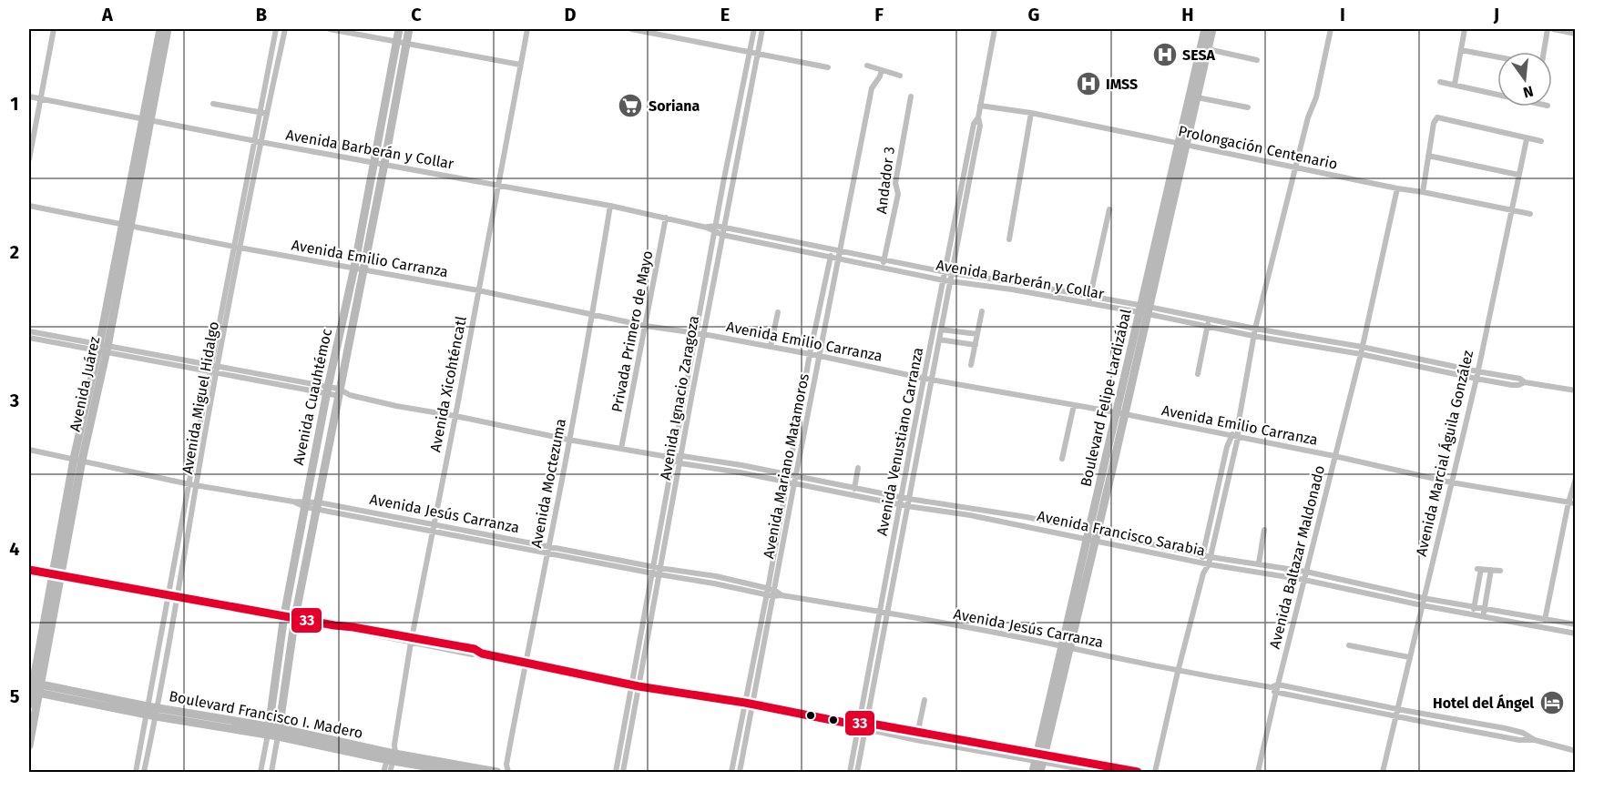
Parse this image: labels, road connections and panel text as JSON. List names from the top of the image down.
{
  "streets": {
    "main road": [
      "Avenida Juárez",
      "Avenida Cuauhtémoc",
      "Boulevard Felipe Lardizábal",
      "Boulevard Francisco I. Madero"
    ],
    "street": [
      "Prolongación Centenario",
      "Avenida Barberán y Collar",
      "Andador 3",
      "Avenida Emilio Carranza",
      "Privada Primero de Mayo",
      "Avenida Xicohténcatl",
      "Avenida Miguel Hidalgo",
      "Avenida Ignacio Zaragoza",
      "Avenida Venustiano Carranza",
      "Avenida Marcial Águila González",
      "Avenida Mariano Matamoros",
      "Avenida Moctezuma",
      "Avenida Jesús Carranza",
      "Avenida Francisco Sarabia",
      "Avenida Baltazar Maldonado"
    ]
  },
  "crossings": [
    ["Prolongación Centenario", "Boulevard Felipe Lardizábal"],
    ["Prolongación Centenario", "Avenida Venustiano Carranza"],
    ["Prolongación Centenario", "Avenida Marcial Águila González"],
    ["Prolongación Centenario", "Avenida Baltazar Maldonado"],
    ["Avenida Barberán y Collar", "Andador 3"],
    ["Avenida Barberán y Collar", "Privada Primero de Mayo"],
    ["Avenida Barberán y Collar", "Avenida Juárez"],
    ["Avenida Barberán y Collar", "Avenida Xicohténcatl"],
    ["Avenida Barberán y Collar", "Avenida Cuauhtémoc"],
    ["Avenida Barberán y Collar", "Avenida Miguel Hidalgo"],
    ["Avenida Barberán y Collar", "Avenida Ignacio Zaragoza"],
    ["Avenida Barberán y Collar", "Boulevard Felipe Lardizábal"],
    ["Avenida Barberán y Collar", "Avenida Venustiano Carranza"],
    ["Avenida Barberán y Collar", "Avenida Marcial Águila González"],
    ["Avenida Barberán y Collar", "Avenida Mariano Matamoros"],
    ["Avenida Barberán y Collar", "Avenida Moctezuma"],
    ["Avenida Barberán y Collar", "Avenida Baltazar Maldonado"],
    ["Avenida Emilio Carranza", "Privada Primero de Mayo"],
    ["Avenida Emilio Carranza", "Avenida Juárez"],
    ["Avenida Emilio Carranza", "Avenida Xicohténcatl"],
    ["Avenida Emilio Carranza", "Avenida Cuauhtémoc"],
    ["Avenida Emilio Carranza", "Avenida Miguel Hidalgo"],
    ["Avenida Emilio Carranza", "Avenida Ignacio Zaragoza"],
    ["Avenida Emilio Carranza", "Boulevard Felipe Lardizábal"],
    ["Avenida Emilio Carranza", "Avenida Venustiano Carranza"],
    ["Avenida Emilio Carranza", "Avenida Marcial Águila González"],
    ["Avenida Emilio Carranza", "Avenida Mariano Matamoros"],
    ["Avenida Emilio Carranza", "Avenida Moctezuma"],
    ["Avenida Emilio Carranza", "Avenida Baltazar Maldonado"],
    ["Privada Primero de Mayo", "Avenida Francisco Sarabia"],
    ["Avenida Juárez", "Avenida Jesús Carranza"],
    ["Avenida Juárez", "Avenida Francisco Sarabia"],
    ["Avenida Juárez", "Boulevard Francisco I. Madero"],
    ["Avenida Xicohténcatl", "Avenida Jesús Carranza"],
    ["Avenida Xicohténcatl", "Avenida Francisco Sarabia"],
    ["Avenida Xicohténcatl", "Boulevard Francisco I. Madero"],
    ["Avenida Cuauhtémoc", "Avenida Jesús Carranza"],
    ["Avenida Cuauhtémoc", "Avenida Francisco Sarabia"],
    ["Avenida Cuauhtémoc", "Boulevard Francisco I. Madero"],
    ["Avenida Miguel Hidalgo", "Avenida Jesús Carranza"],
    ["Avenida Miguel Hidalgo", "Avenida Francisco Sarabia"],
    ["Avenida Miguel Hidalgo", "Boulevard Francisco I. Madero"],
    ["Avenida Ignacio Zaragoza", "Avenida Jesús Carranza"],
    ["Avenida Ignacio Zaragoza", "Avenida Francisco Sarabia"],
    ["Boulevard Felipe Lardizábal", "Avenida Jesús Carranza"],
    ["Boulevard Felipe Lardizábal", "Avenida Francisco Sarabia"],
    ["Avenida Venustiano Carranza", "Avenida Jesús Carranza"],
    ["Avenida Venustiano Carranza", "Avenida Francisco Sarabia"],
    ["Avenida Marcial Águila González", "Avenida Francisco Sarabia"],
    ["Avenida Mariano Matamoros", "Avenida Jesús Carranza"],
    ["Avenida Mariano Matamoros", "Avenida Francisco Sarabia"],
    ["Avenida Moctezuma", "Avenida Jesús Carranza"],
    ["Avenida Moctezuma", "Avenida Francisco Sarabia"],
    ["Avenida Francisco Sarabia", "Avenida Baltazar Maldonado"]
  ],
  "places": {
    "hospital": ["SESA", "IMSS"],
    "supermarket": ["Soriana"],
    "hotel": ["Hotel del Ángel"]
  },
  "lines": ["transit line 33"],
  "north": "bottom",
  "grid": {
    "columns": [
      "A",
      "B",
      "C",
      "D",
      "E",
      "F",
      "G",
      "H",
      "I",
      "J"
    ],
    "rows": [
      "1",
      "2",
      "3",
      "4",
      "5"
    ]
  }
}
